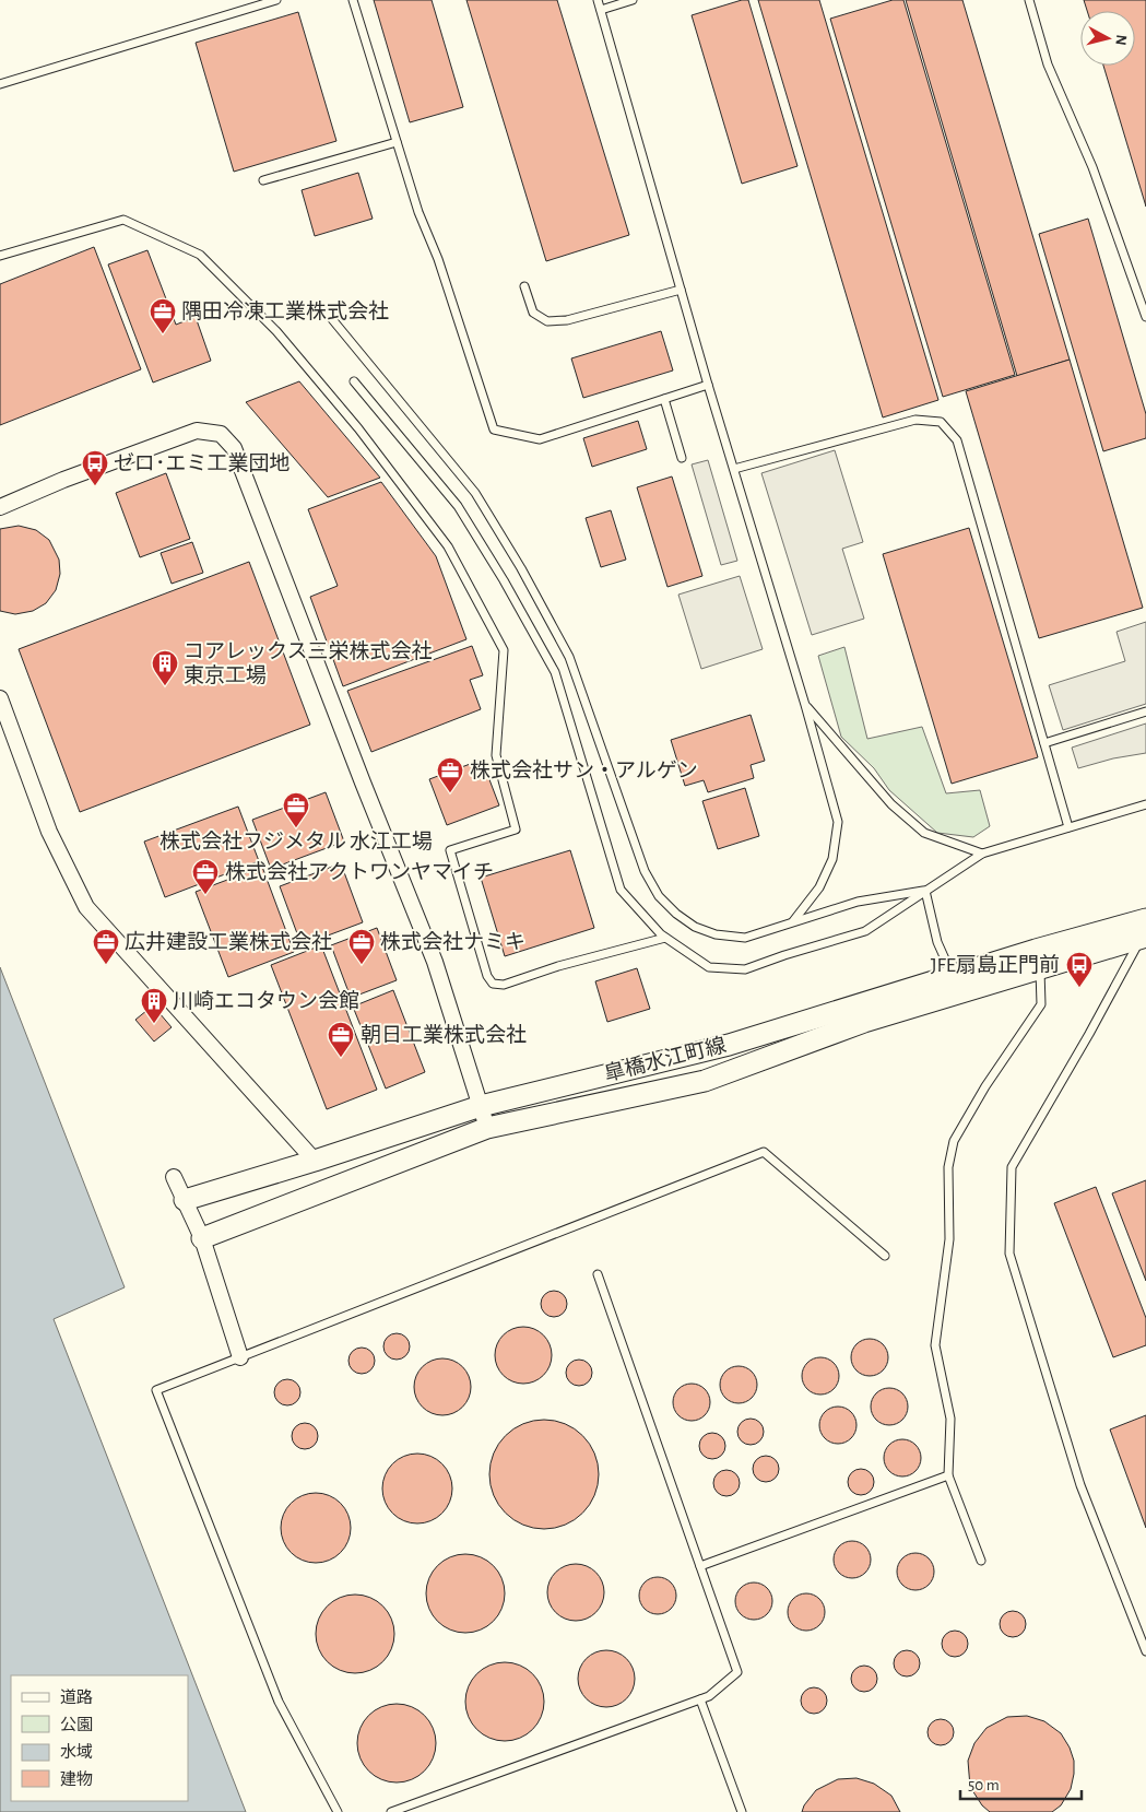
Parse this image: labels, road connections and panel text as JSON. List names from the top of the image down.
{
  "streets": {
    "street": ["皐橋水江町線"]
  },
  "places": {
    "office": [
      "隅田冷凍工業株式会社",
      "株式会社サン・アルゲン",
      "株式会社フジメタル 水江工場",
      "株式会社アクトワンヤマイチ",
      "広井建設工業株式会社",
      "株式会社ナミキ",
      "朝日工業株式会社"
    ],
    "bus stop": ["ゼロ･エミ工業団地", "JFE扇島正門前"],
    "building": ["コアレックス三栄株式会社 東京工場", "川崎エコタウン会館"]
  },
  "legend": [
    "道路",
    "公園",
    "水域",
    "建物"
  ],
  "scale_bar": "50 m",
  "north": "right"
}
